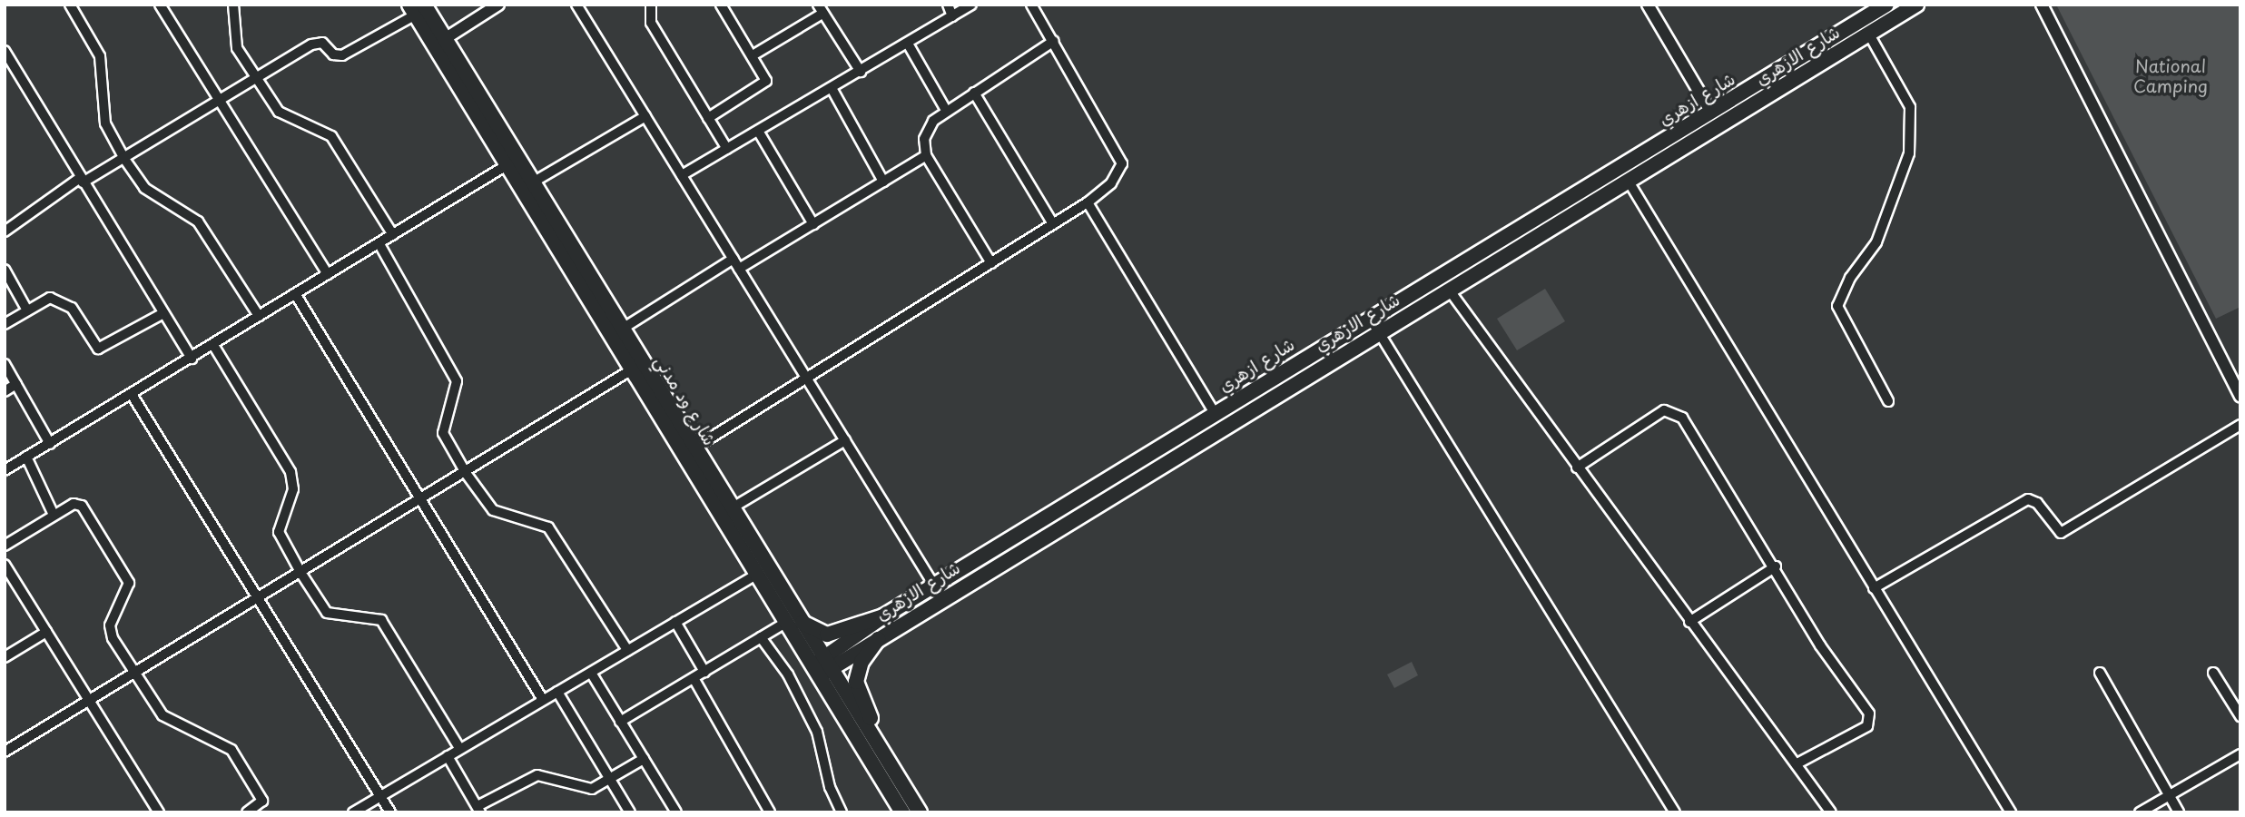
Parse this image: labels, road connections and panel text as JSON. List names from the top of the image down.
{
  "streets": {
    "main road": ["شارع الازهري", "شارع ازهري", "شارع ود مدني"]
  },
  "crossings": [
    ["شارع الازهري", "شارع ازهري"],
    ["شارع الازهري", "شارع ود مدني"],
    ["شارع ازهري", "شارع ود مدني"]
  ],
  "parks": ["National Camping"]
}
